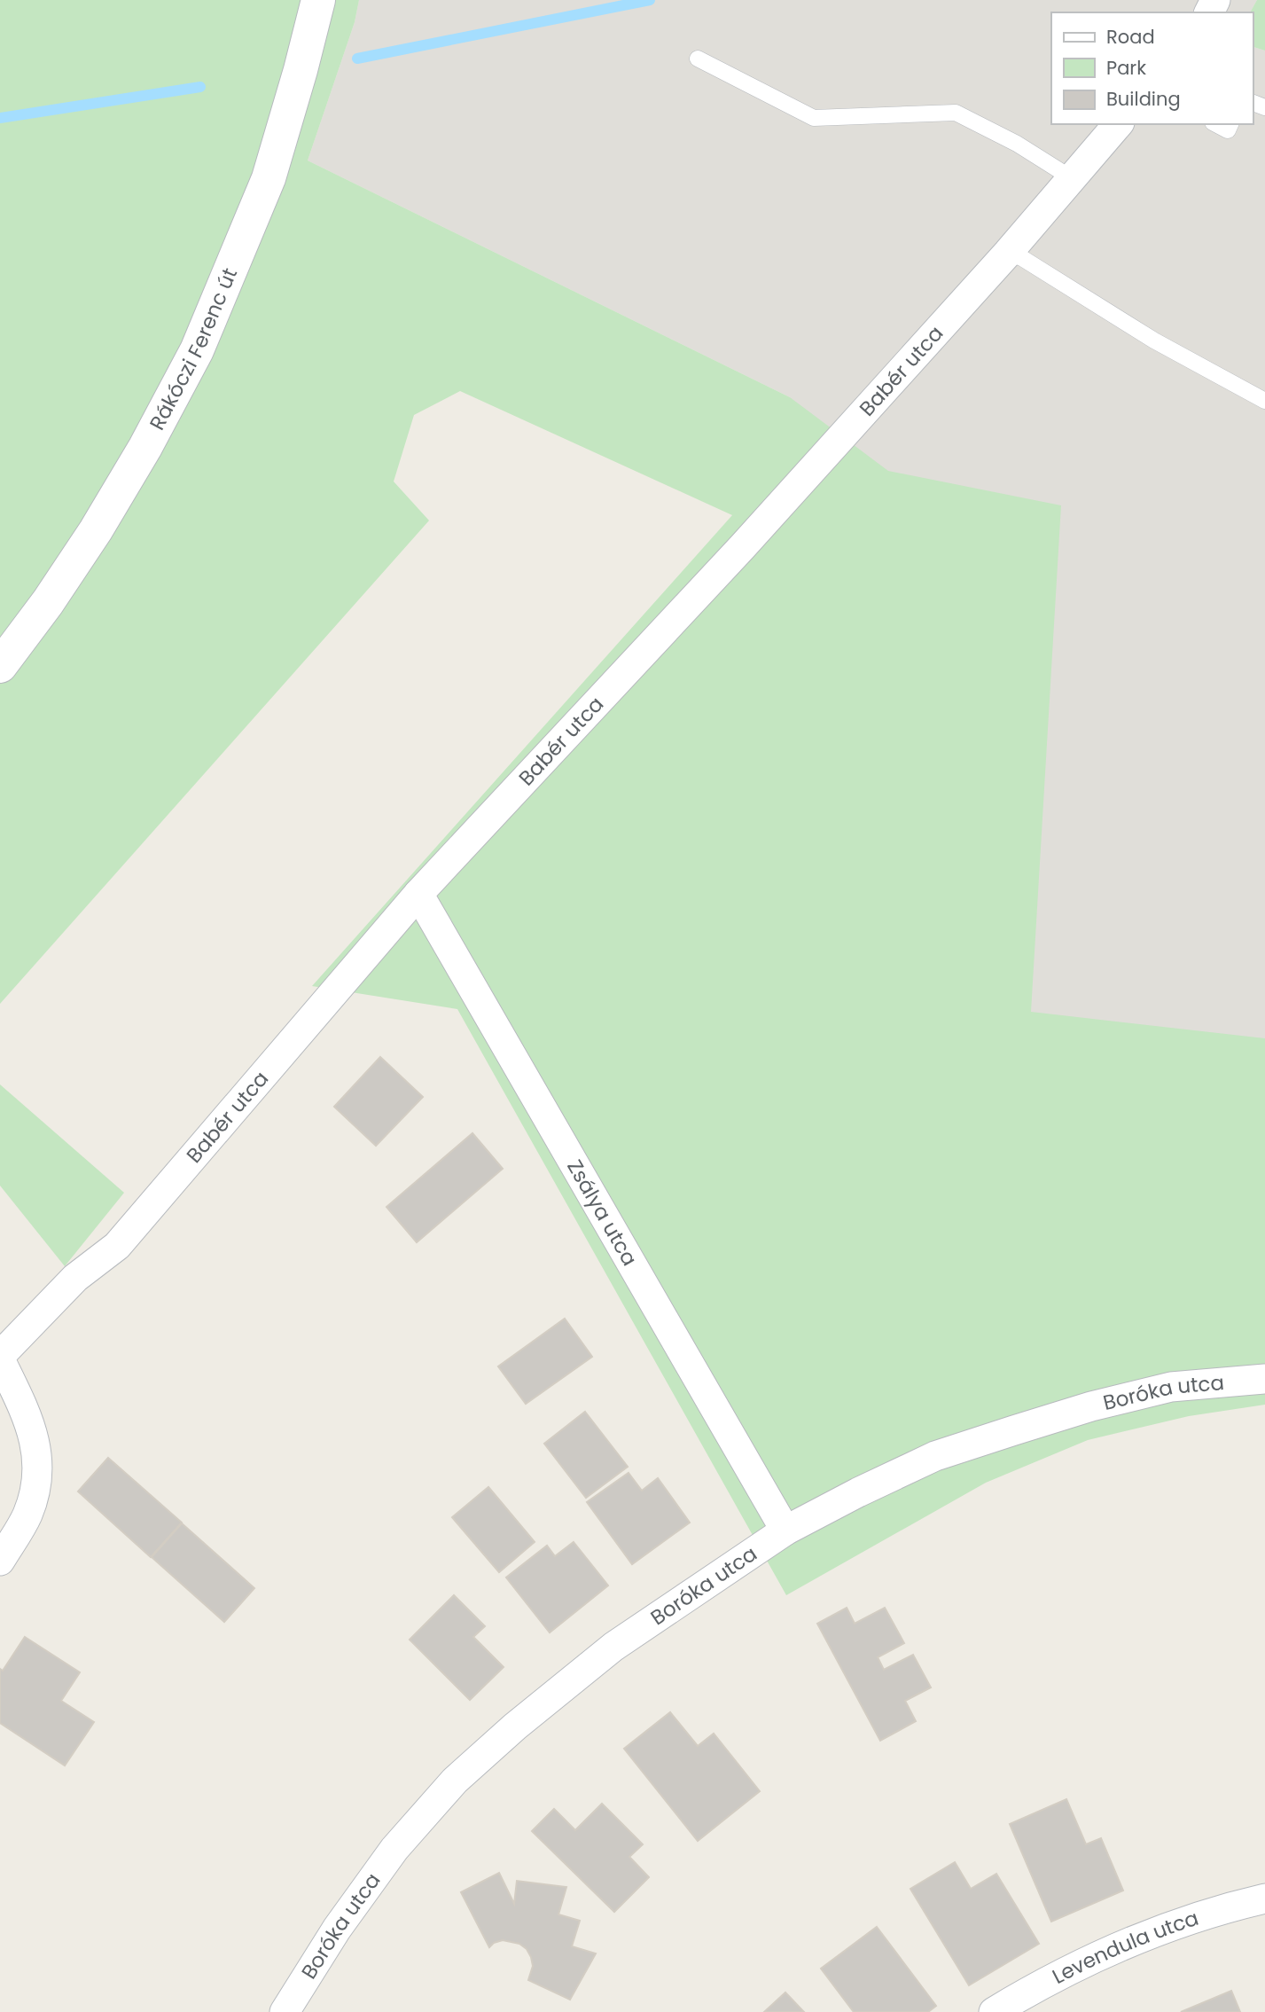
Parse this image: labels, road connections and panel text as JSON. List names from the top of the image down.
{
  "streets": {
    "main road": ["Rákóczi Ferenc út"],
    "street": [
      "Babér utca",
      "Zsálya utca",
      "Boróka utca",
      "Levendula utca"
    ]
  },
  "crossings": [
    ["Babér utca", "Zsálya utca"],
    ["Zsálya utca", "Boróka utca"]
  ],
  "legend": ["Road", "Park", "Building"]
}
